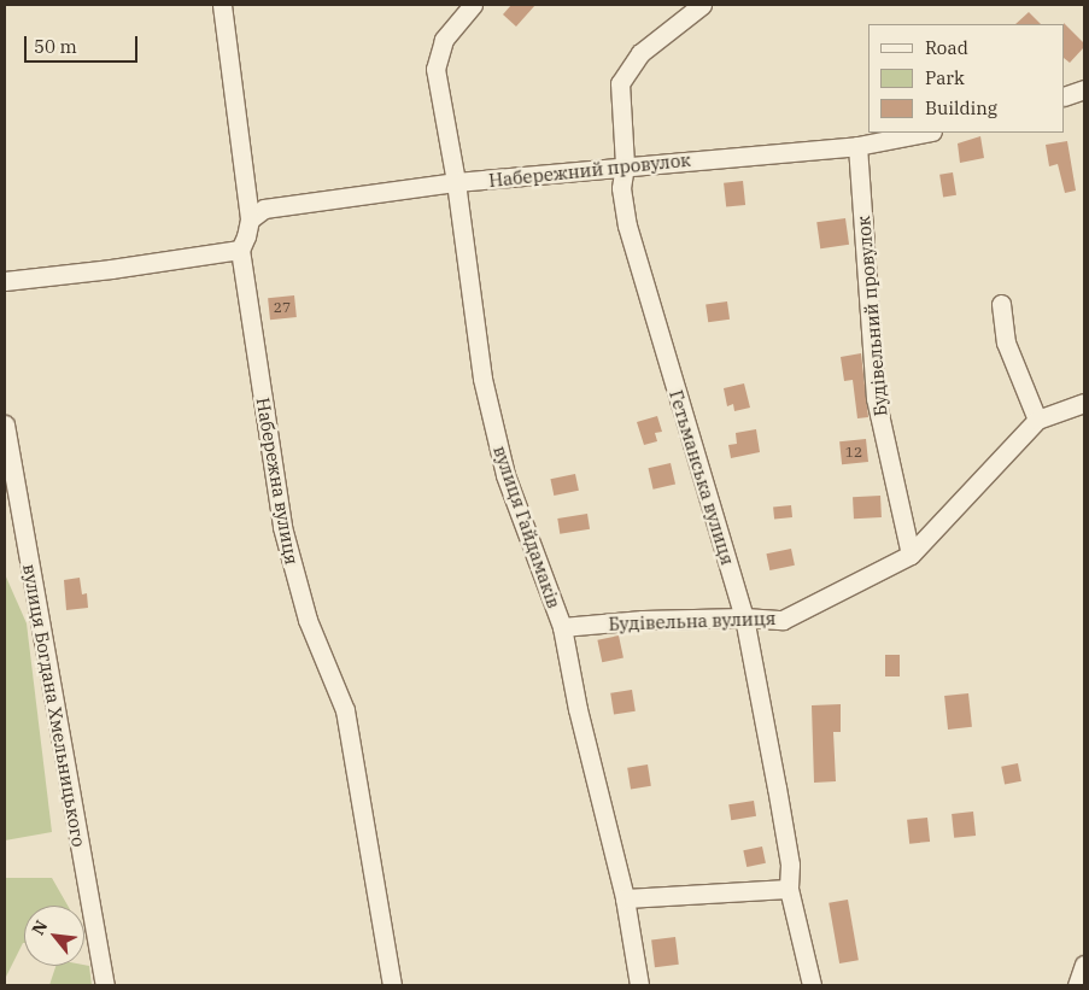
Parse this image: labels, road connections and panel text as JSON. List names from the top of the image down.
{
  "streets": {
    "street": [
      "Набережний провулок",
      "Будівельний провулок",
      "Гетьманська вулиця",
      "Набережна вулиця",
      "вулиця Гайдамаків",
      "Будівельна вулиця",
      "вулиця Богдана Хмельницького"
    ]
  },
  "crossings": [
    ["Набережний провулок", "Будівельний провулок"],
    ["Набережний провулок", "Гетьманська вулиця"],
    ["Набережний провулок", "Набережна вулиця"],
    ["Набережний провулок", "вулиця Гайдамаків"],
    ["Будівельний провулок", "Будівельна вулиця"],
    ["Гетьманська вулиця", "Будівельна вулиця"],
    ["вулиця Гайдамаків", "Будівельна вулиця"]
  ],
  "house_numbers": ["27", "12"],
  "legend": ["Road", "Park", "Building"],
  "scale_bar": "50 m",
  "north": "top left"
}
